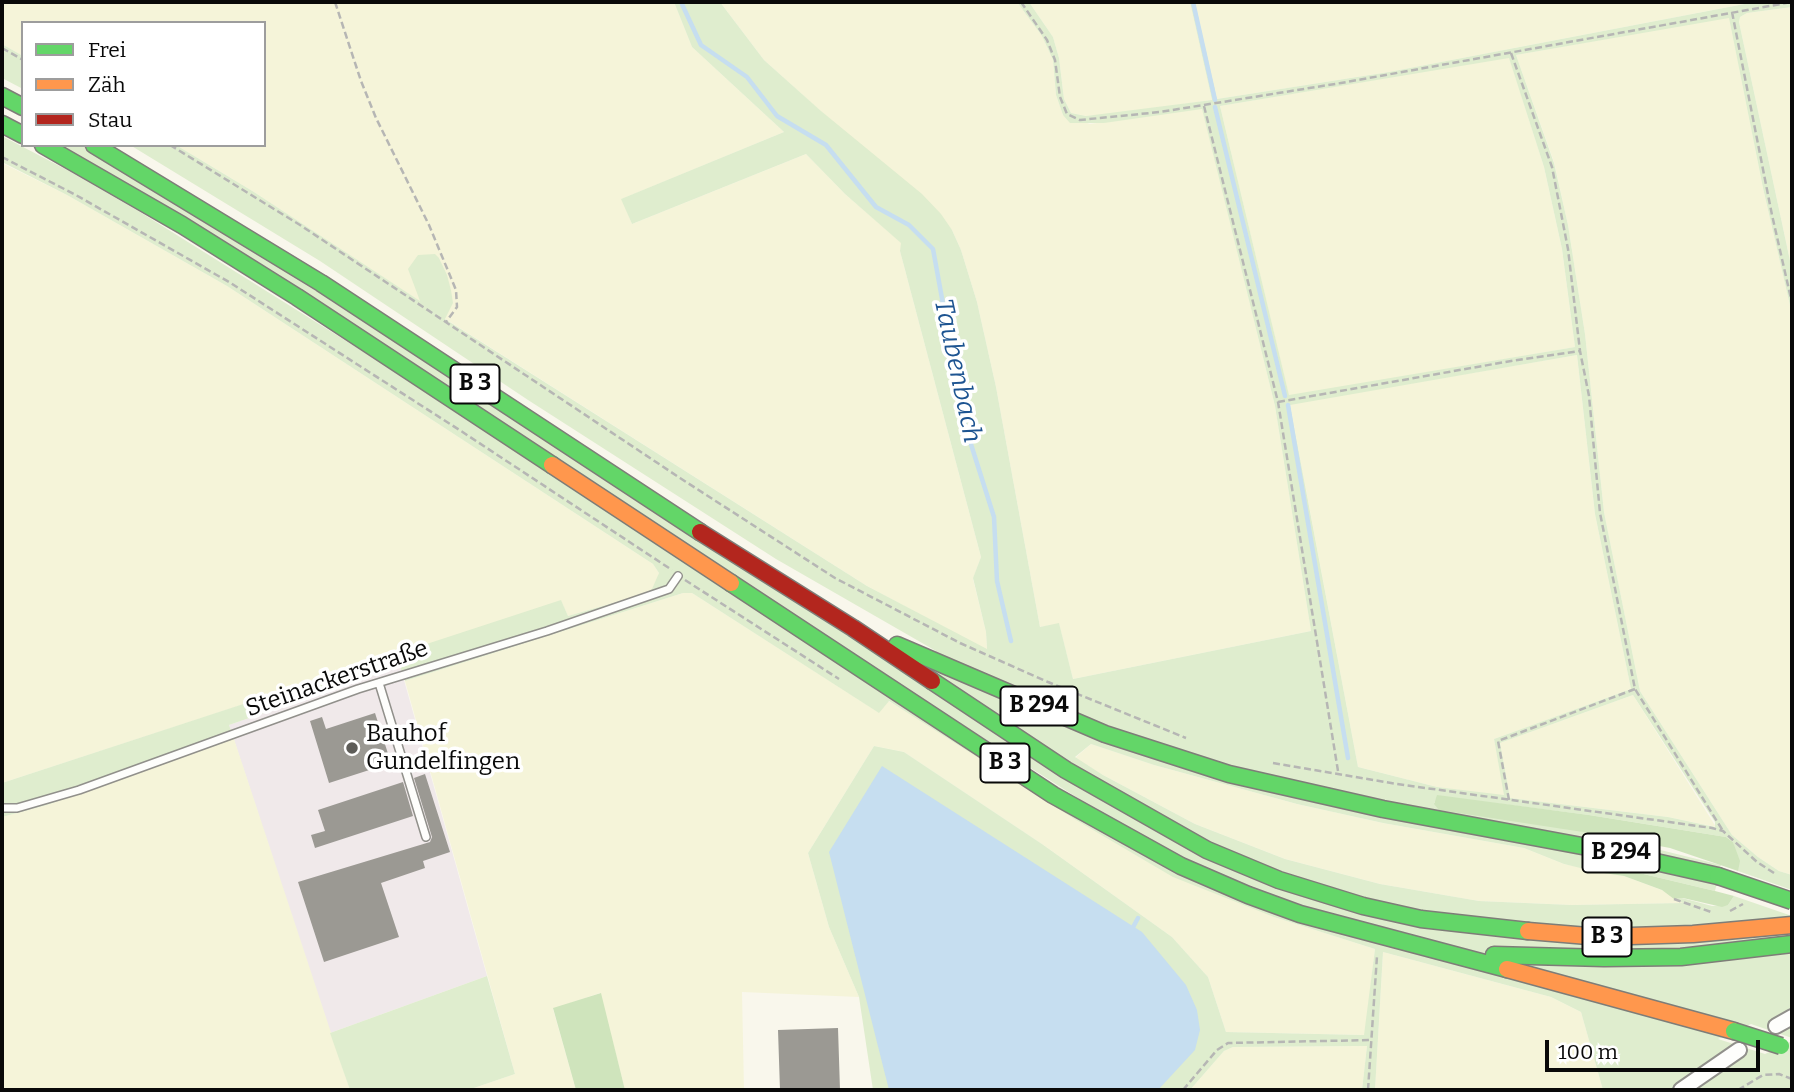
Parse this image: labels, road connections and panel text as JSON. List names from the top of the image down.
{
  "streets": {
    "highway": ["B 3", "B 294"],
    "lane": ["Steinackerstraße"]
  },
  "crossings": [
    ["B 3", "B 294"]
  ],
  "water": ["Taubenbach"],
  "places": ["Bauhof Gundelfingen"],
  "legend": ["Frei", "Zäh", "Stau"],
  "scale_bar": "100 m"
}
